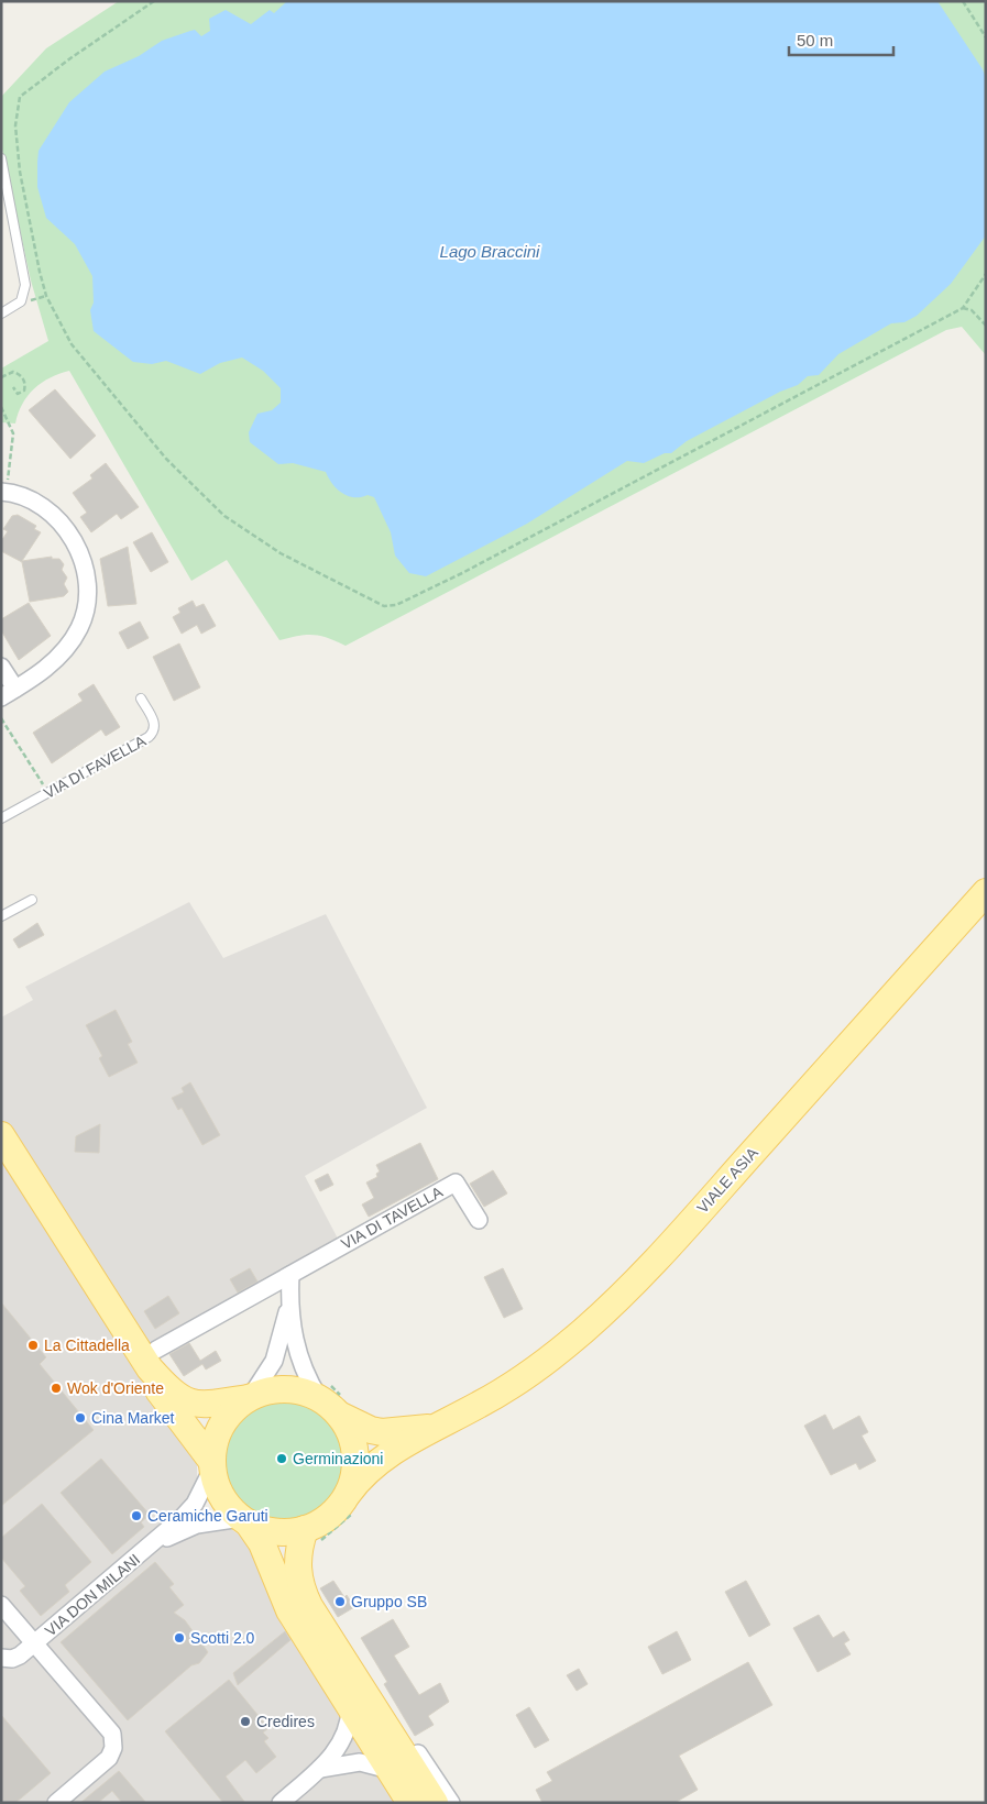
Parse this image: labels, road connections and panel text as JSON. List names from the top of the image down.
{
  "streets": {
    "main road": ["VIALE ASIA"],
    "street": ["VIA DI TAVELLA", "VIA DON MILANI"],
    "lane": ["VIA DI FAVELLA"]
  },
  "crossings": [
    ["VIALE ASIA", "VIA DON MILANI"]
  ],
  "water": ["Lago Braccini"],
  "places": [
    "La Cittadella",
    "Wok d'Oriente",
    "Cina Market",
    "Germinazioni",
    "Ceramiche Garuti",
    "Gruppo SB",
    "Scotti 2.0",
    "Credires"
  ],
  "scale_bar": "50 m"
}
